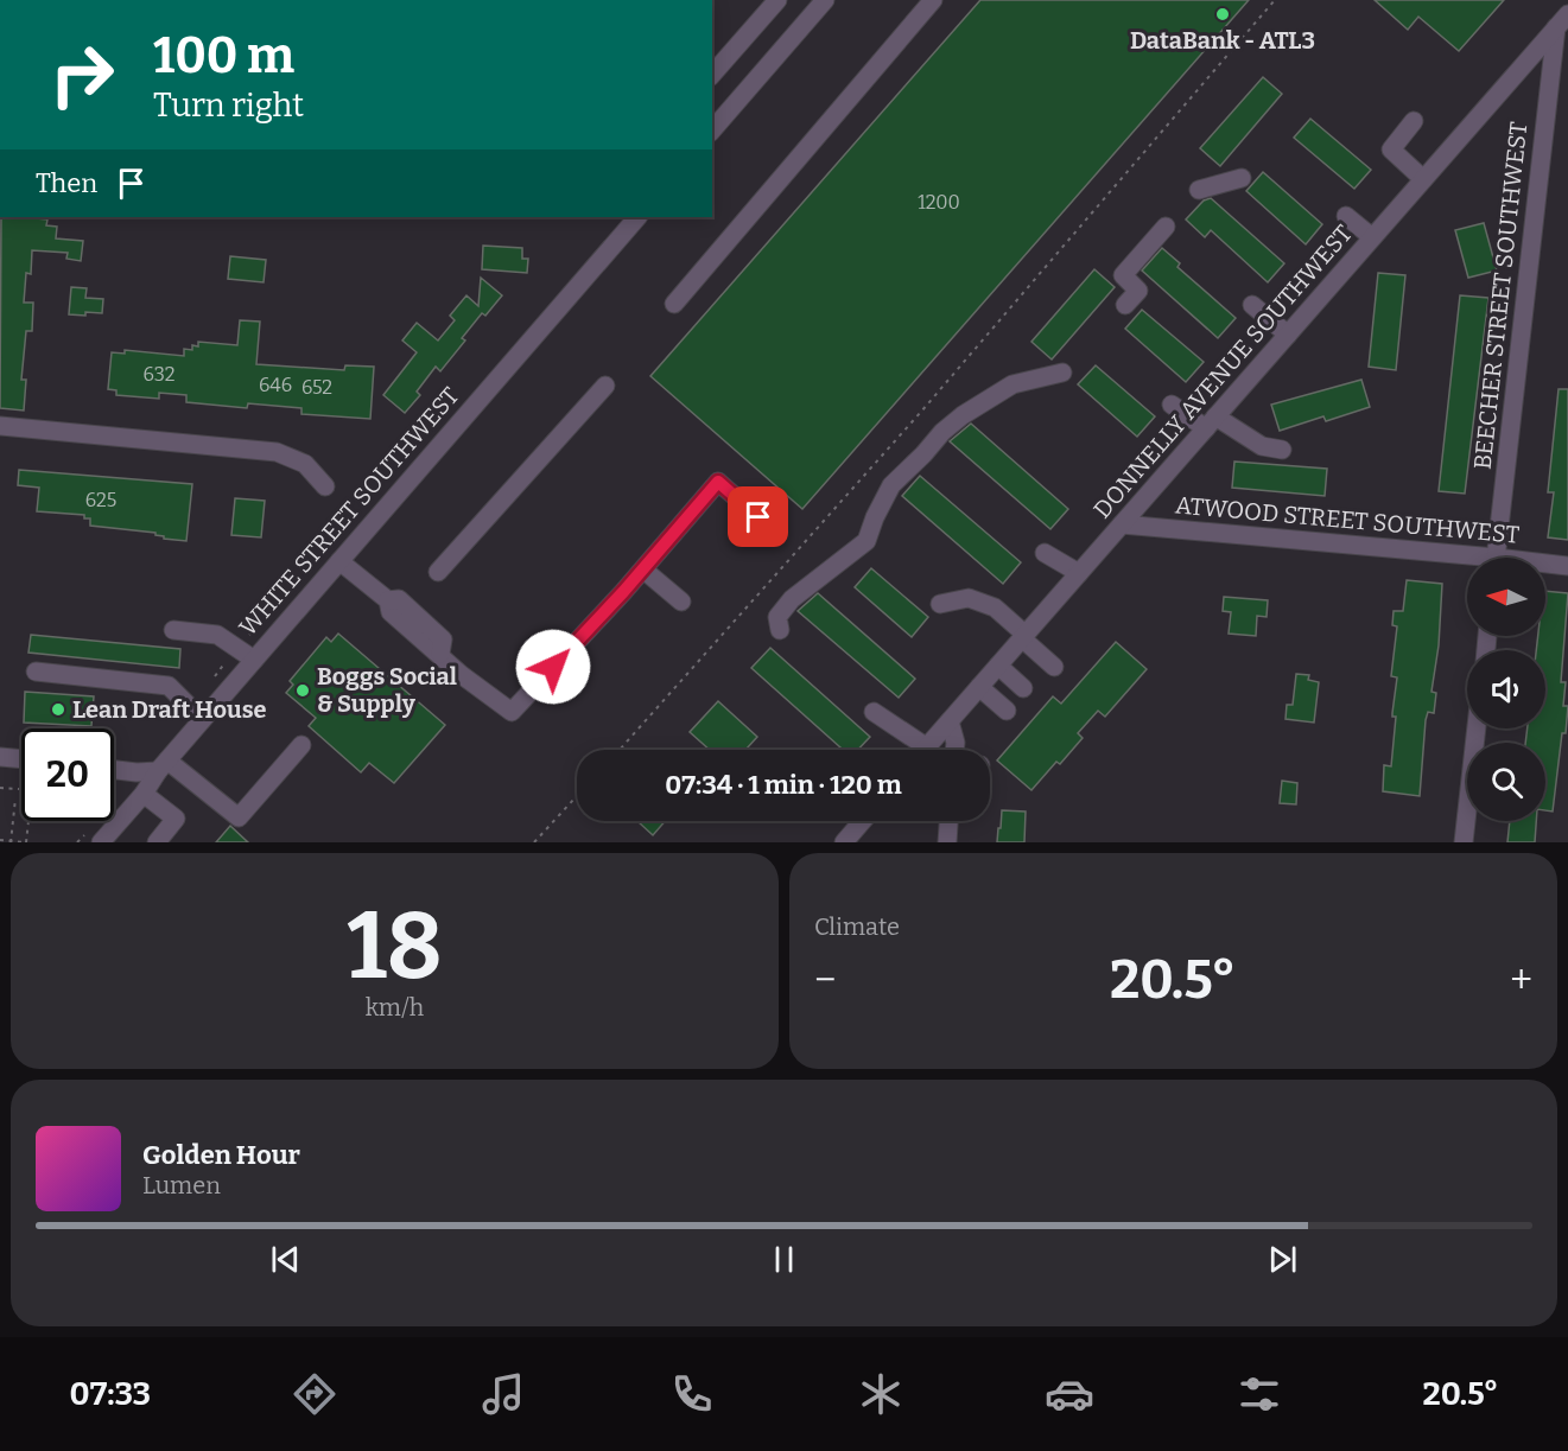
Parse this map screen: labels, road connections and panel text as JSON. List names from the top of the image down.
{
  "streets": {
    "street": [
      "BEECHER STREET SOUTHWEST",
      "DONNELLY AVENUE SOUTHWEST",
      "WHITE STREET SOUTHWEST",
      "ATWOOD STREET SOUTHWEST"
    ]
  },
  "crossings": [
    ["BEECHER STREET SOUTHWEST", "DONNELLY AVENUE SOUTHWEST"],
    ["DONNELLY AVENUE SOUTHWEST", "ATWOOD STREET SOUTHWEST"]
  ],
  "places": ["DataBank - ATL3", "Boggs Social & Supply", "Lean Draft House"],
  "house_numbers": [
    "1200",
    "632",
    "646",
    "652",
    "625"
  ],
  "north": "left",
  "page": {
    "turn": ["100 m", "Turn right"],
    "then": "Then",
    "limit": "20",
    "trip": "07:34 · 1 min · 120 m",
    "tile": [
      ["18", "km/h"],
      "Climate"
    ],
    "heat": ["−", "20.5°", "+"],
    "song": ["Golden Hour", "Lumen"],
    "tabs": ["07:33", "20.5°"]
  }
}
